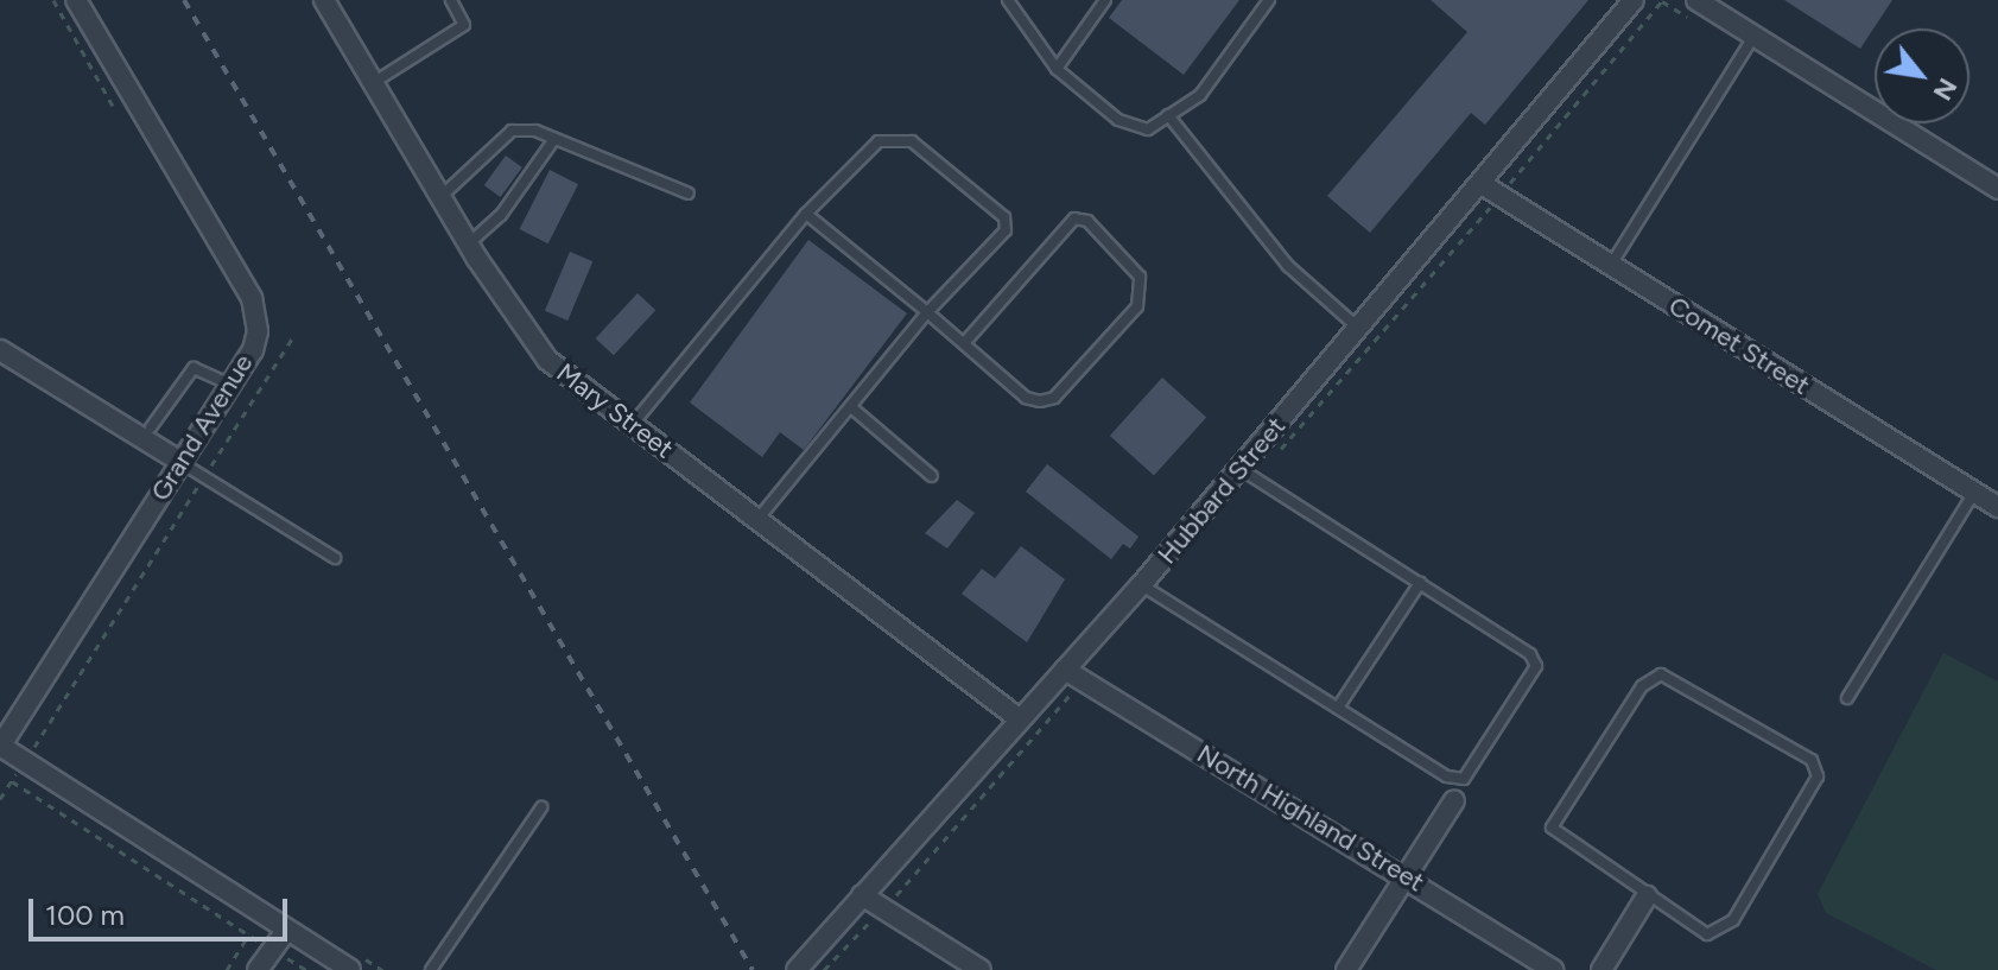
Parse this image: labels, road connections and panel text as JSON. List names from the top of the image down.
{
  "streets": {
    "street": [
      "Comet Street",
      "Mary Street",
      "Grand Avenue",
      "Hubbard Street",
      "North Highland Street"
    ]
  },
  "crossings": [
    ["Comet Street", "Hubbard Street"],
    ["Mary Street", "Hubbard Street"],
    ["Hubbard Street", "North Highland Street"]
  ],
  "scale_bar": "100 m",
  "north": "bottom right"
}
